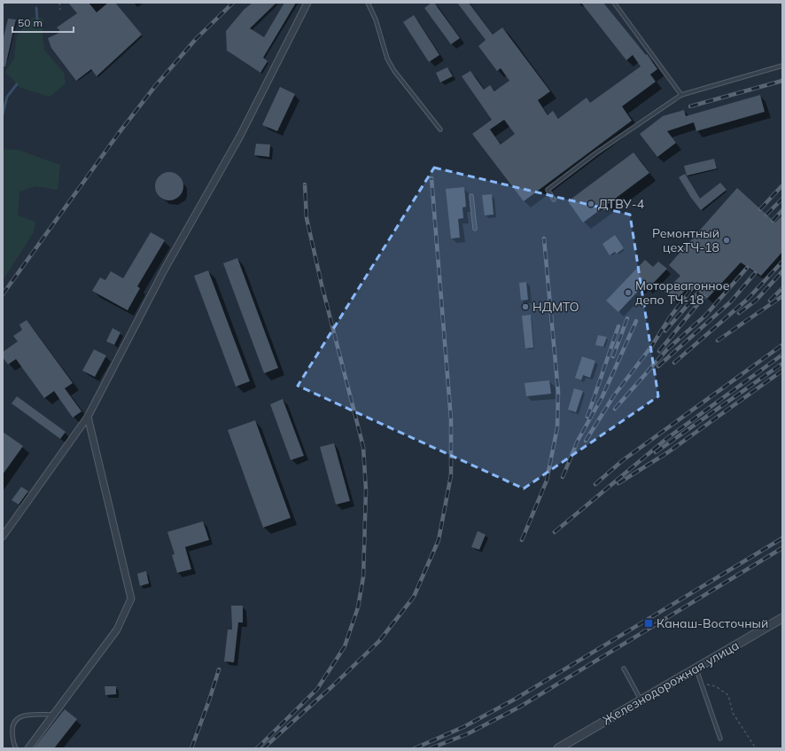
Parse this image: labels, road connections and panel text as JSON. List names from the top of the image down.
{
  "streets": {
    "street": ["Железнодорожная улица"]
  },
  "places": {
    "other": [
      "ДТВУ-4",
      "Ремонтный цехТЧ-18",
      "Моторвагонное депо ТЧ-18",
      "НДМТО"
    ],
    "transit": ["Канаш-Восточный"]
  },
  "scale_bar": "50 m"
}
